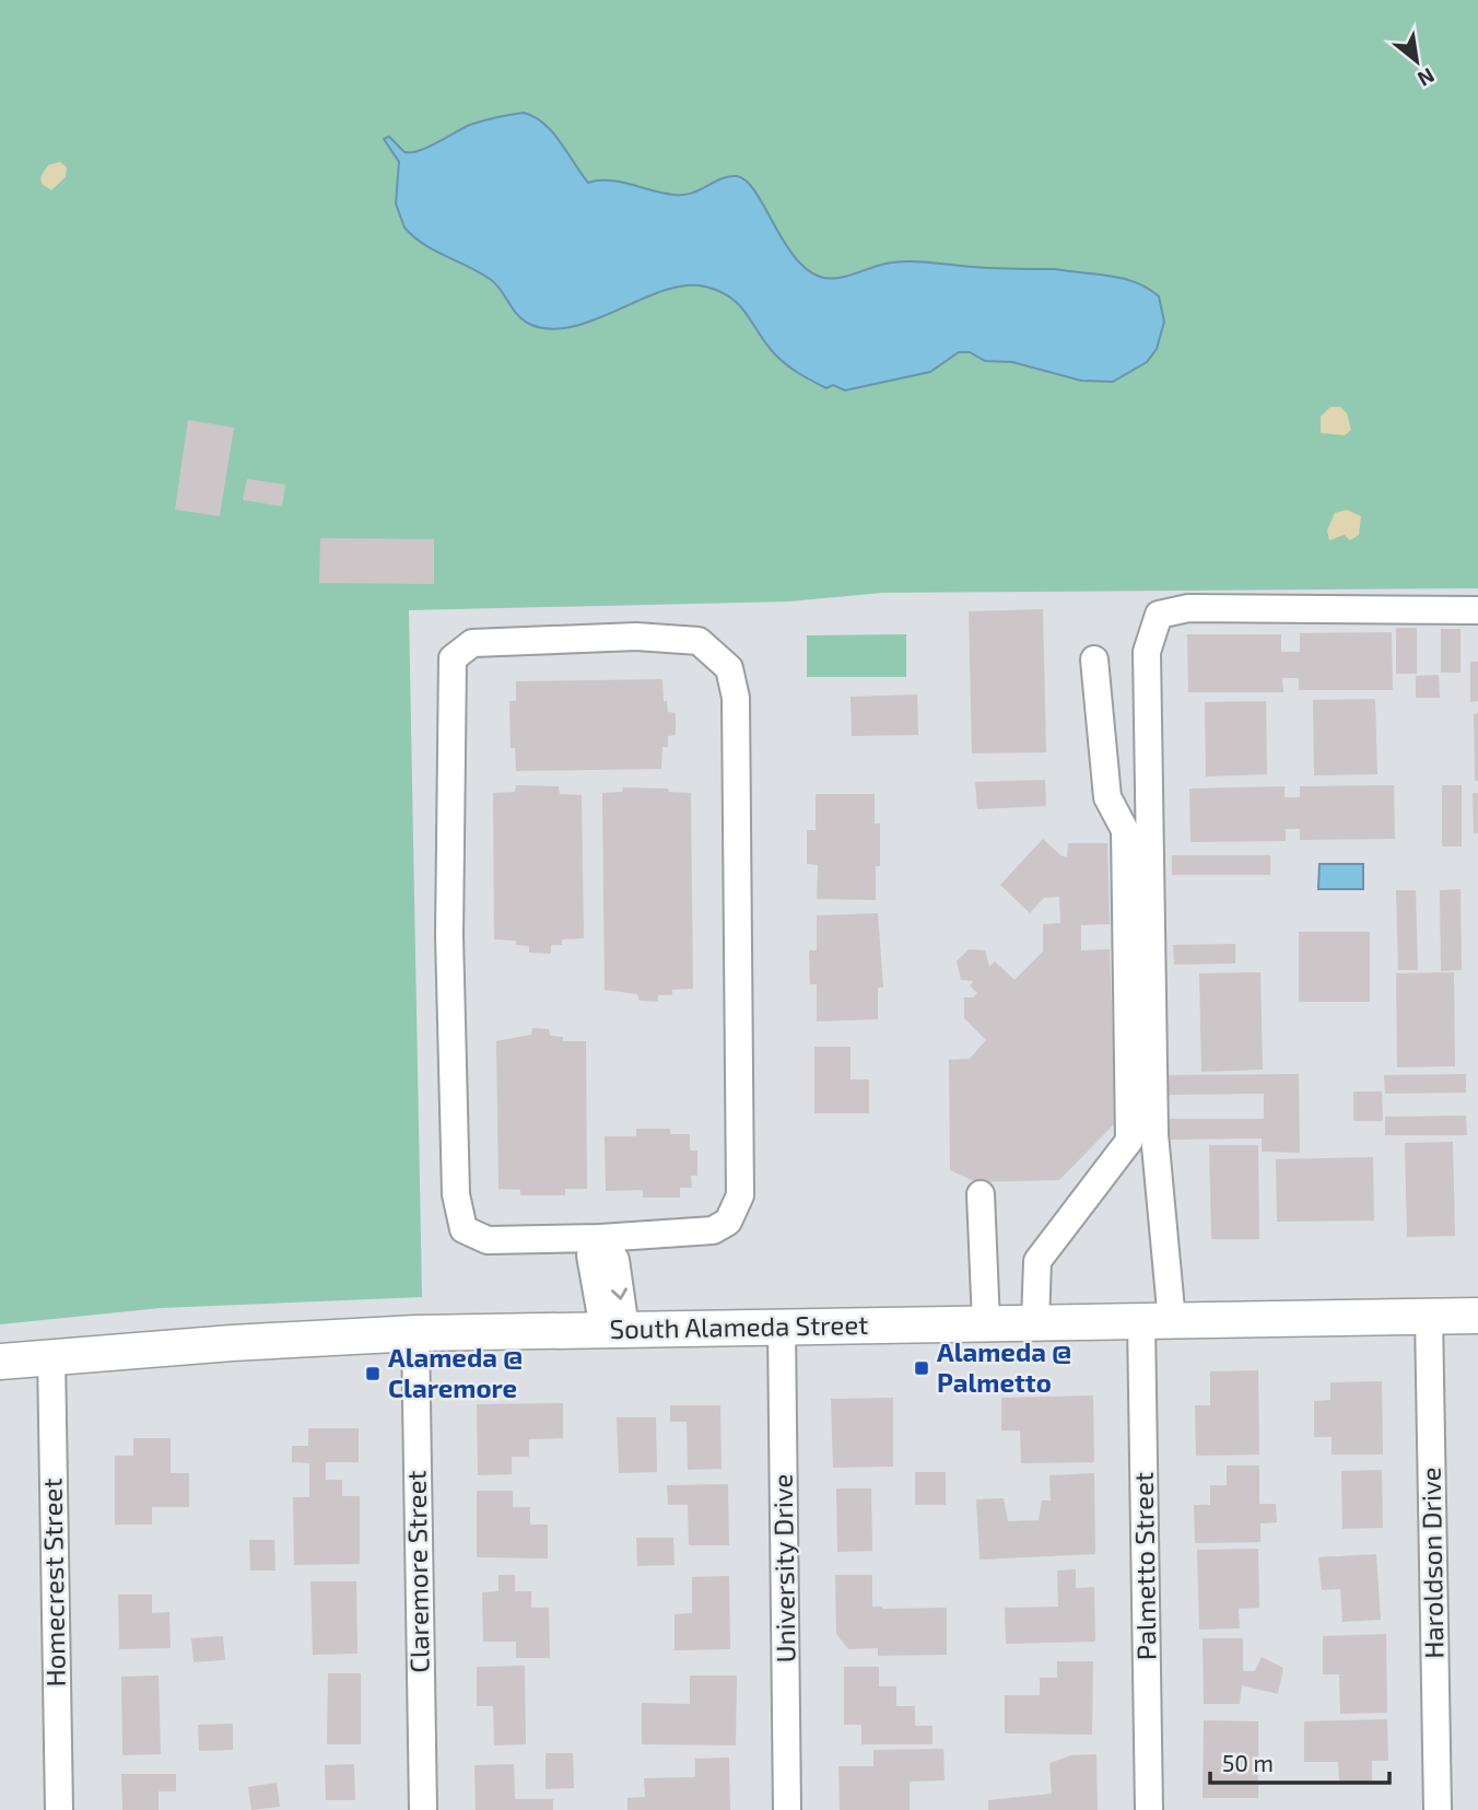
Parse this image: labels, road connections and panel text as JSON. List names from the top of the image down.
{
  "streets": {
    "main road": ["South Alameda Street"],
    "street": [
      "Haroldson Drive",
      "Palmetto Street",
      "University Drive",
      "Claremore Street",
      "Homecrest Street"
    ]
  },
  "crossings": [
    ["South Alameda Street", "Haroldson Drive"],
    ["South Alameda Street", "Palmetto Street"],
    ["South Alameda Street", "University Drive"],
    ["South Alameda Street", "Claremore Street"],
    ["South Alameda Street", "Homecrest Street"]
  ],
  "places": {
    "transit": ["Alameda @ Palmetto", "Alameda @ Claremore"]
  },
  "scale_bar": "50 m",
  "north": "bottom right"
}
